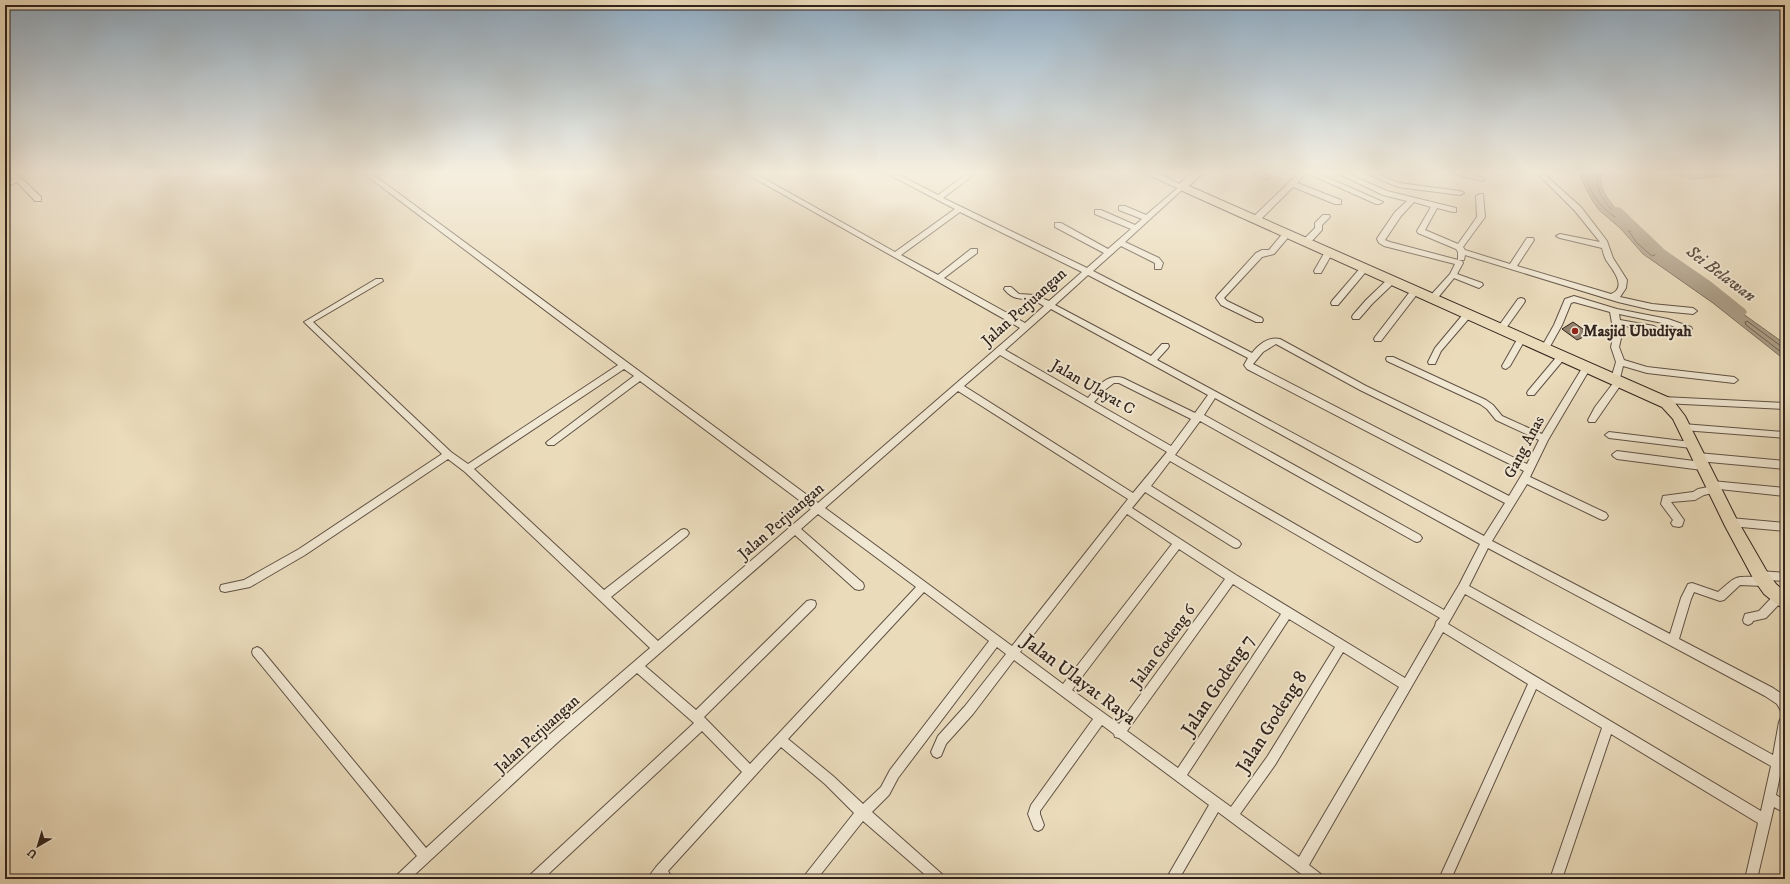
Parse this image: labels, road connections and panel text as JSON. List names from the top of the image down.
{
  "streets": {
    "street": [
      "Jalan Perjuangan",
      "Jalan Ulayat C",
      "Gang Anas",
      "Jalan Godeng 6",
      "Jalan Ulayat Raya",
      "Jalan Godeng 7",
      "Jalan Godeng 8"
    ]
  },
  "crossings": [
    ["Jalan Perjuangan", "Jalan Ulayat C"],
    ["Jalan Perjuangan", "Jalan Ulayat Raya"],
    ["Jalan Ulayat C", "Gang Anas"],
    ["Gang Anas", "Jalan Ulayat Raya"],
    ["Jalan Godeng 6", "Jalan Ulayat Raya"],
    ["Jalan Ulayat Raya", "Jalan Godeng 7"],
    ["Jalan Ulayat Raya", "Jalan Godeng 8"]
  ],
  "water": ["Sei Belawan"],
  "places": ["Masjid Ubudiyah"],
  "north": "bottom left"
}
